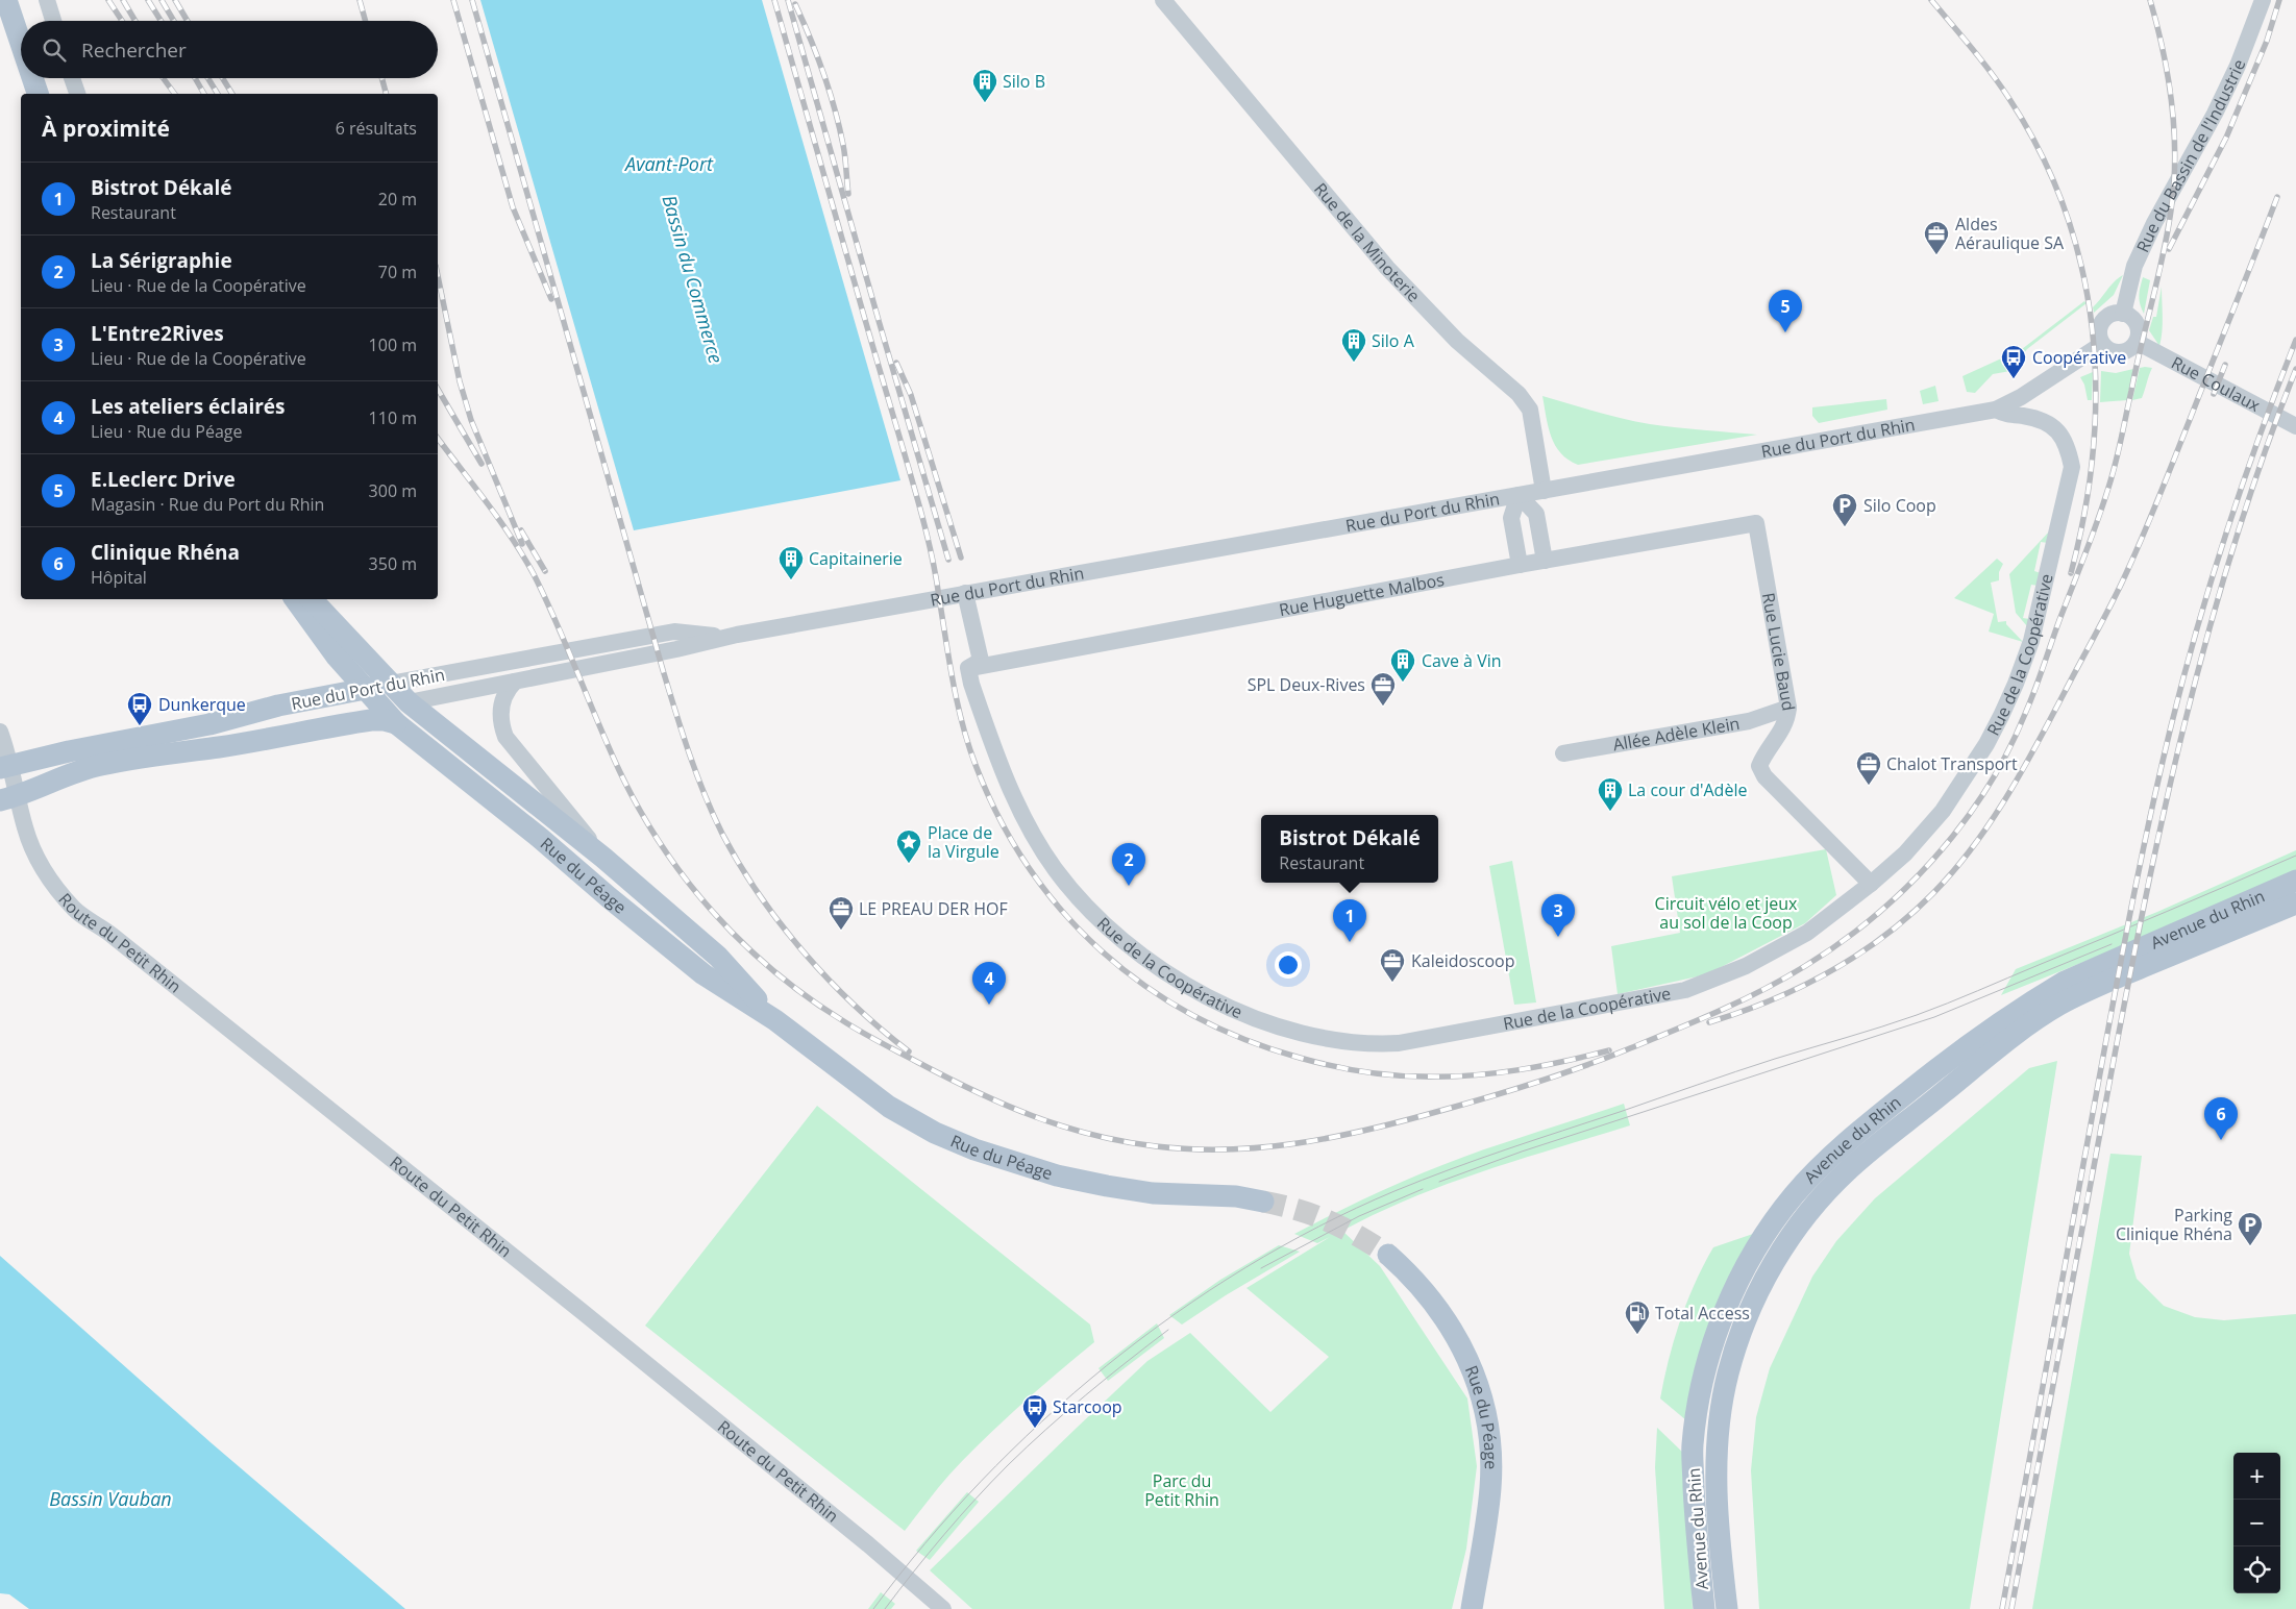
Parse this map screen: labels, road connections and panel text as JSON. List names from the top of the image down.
{
  "streets": {
    "main road": ["Rue du Port du Rhin", "Rue du Péage", "Avenue du Rhin"],
    "street": [
      "Rue du Bassin de l'Industrie",
      "Rue de la Minoterie",
      "Rue Coulaux",
      "Rue Huguette Malbos",
      "Rue Lucie Baud",
      "Rue de la Coopérative",
      "Allée Adèle Klein",
      "Route du Petit Rhin"
    ]
  },
  "crossings": [
    ["Rue du Bassin de l'Industrie", "Rue Coulaux"],
    ["Rue du Bassin de l'Industrie", "Rue du Port du Rhin"],
    ["Rue de la Minoterie", "Rue du Port du Rhin"],
    ["Rue Coulaux", "Rue du Port du Rhin"],
    ["Rue du Port du Rhin", "Rue de la Coopérative"],
    ["Rue du Port du Rhin", "Rue du Péage"],
    ["Rue du Port du Rhin", "Route du Petit Rhin"],
    ["Rue Huguette Malbos", "Rue Lucie Baud"],
    ["Rue Huguette Malbos", "Rue de la Coopérative"],
    ["Rue Lucie Baud", "Rue de la Coopérative"],
    ["Rue Lucie Baud", "Allée Adèle Klein"]
  ],
  "water": ["Avant-Port", "Bassin du Commerce", "Bassin Vauban"],
  "parks": ["Circuit vélo et jeux au sol de la Coop", "Parc du Petit Rhin"],
  "places": {
    "building": [
      "Silo B",
      "Silo A",
      "Capitainerie",
      "Cave à Vin",
      "La cour d'Adèle"
    ],
    "office": [
      "Aldes Aéraulique SA",
      "SPL Deux-Rives",
      "Chalot Transport",
      "LE PREAU DER HOF",
      "Kaleidoscoop"
    ],
    "bus stop": ["Coopérative", "Dunkerque", "Starcoop"],
    "parking": ["Silo Coop", "Parking Clinique Rhéna"],
    "place": ["Place de la Virgule"],
    "fuel station": ["Total Access"]
  },
  "page": {
    "search": "Rechercher",
    "heading": ["À proximité", "6 résultats"],
    "list": [
      {
        "mark": "1",
        "name": "Bistrot Dékalé",
        "note": "Restaurant",
        "value": "20 m"
      },
      {
        "mark": "2",
        "name": "La Sérigraphie",
        "note": "Lieu · Rue de la Coopérative",
        "value": "70 m"
      },
      {
        "mark": "3",
        "name": "L'Entre2Rives",
        "note": "Lieu · Rue de la Coopérative",
        "value": "100 m"
      },
      {
        "mark": "4",
        "name": "Les ateliers éclairés",
        "note": "Lieu · Rue du Péage",
        "value": "110 m"
      },
      {
        "mark": "5",
        "name": "E.Leclerc Drive",
        "note": "Magasin · Rue du Port du Rhin",
        "value": "300 m"
      },
      {
        "mark": "6",
        "name": "Clinique Rhéna",
        "note": "Hôpital",
        "value": "350 m"
      }
    ],
    "pins": [
      "5",
      "2",
      "3",
      "1",
      "4",
      "6"
    ],
    "popup": ["Bistrot Dékalé", "Restaurant"],
    "map_buttons": ["+", "−"]
  }
}
